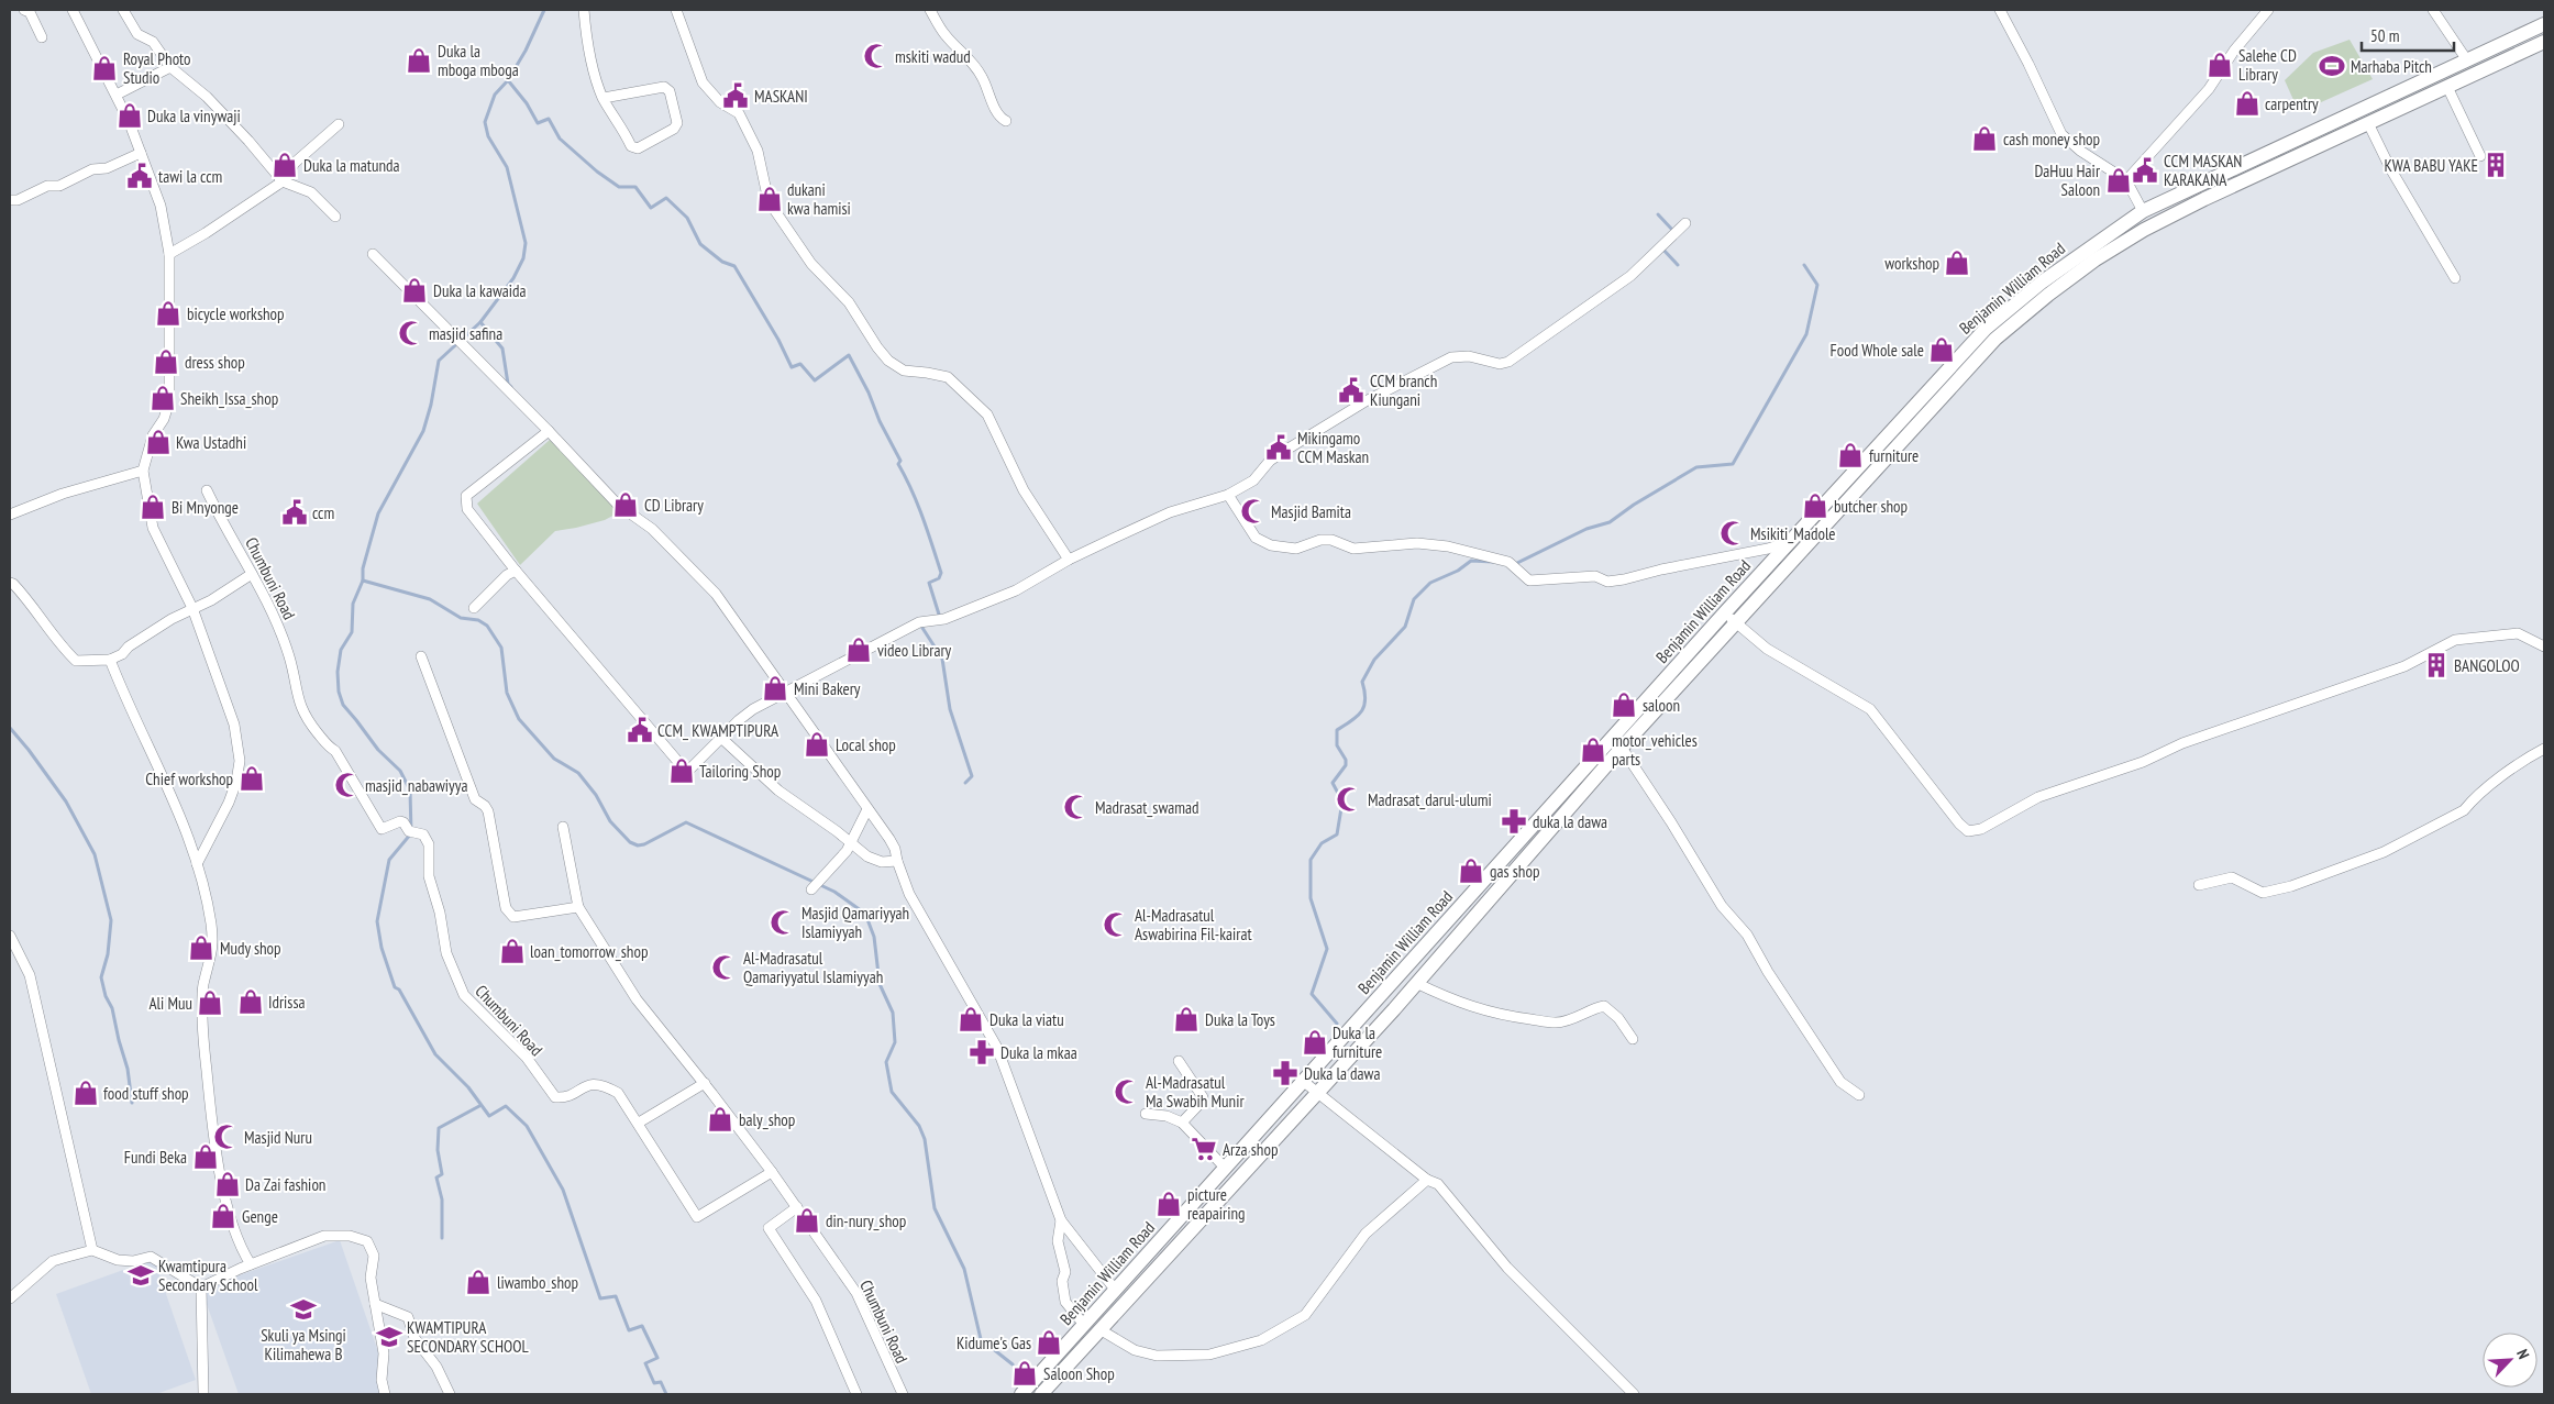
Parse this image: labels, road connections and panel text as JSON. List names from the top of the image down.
{
  "streets": {
    "main road": ["Benjamin William Road"],
    "street": ["Chumbuni Road"]
  },
  "places": {
    "mosque": [
      "mskiti wadud",
      "masjid safina",
      "Masjid Bamita",
      "Msikiti_Madole",
      "masjid_nabawiyya",
      "Madrasat_darul-ulumi",
      "Madrasat_swamad",
      "Masjid Qamariyyah Islamiyyah",
      "Al-Madrasatul Aswabirina Fil-kairat",
      "Al-Madrasatul Qamariyyatul Islamiyyah",
      "Al-Madrasatul Ma Swabih Munir",
      "Masjid Nuru"
    ],
    "shop": [
      "Duka la mboga mboga",
      "Salehe CD Library",
      "Royal Photo Studio",
      "carpentry",
      "Duka la vinywaji",
      "cash money shop",
      "Duka la matunda",
      "DaHuu Hair Saloon",
      "dukani kwa hamisi",
      "workshop",
      "Duka la kawaida",
      "bicycle workshop",
      "Food Whole sale",
      "dress shop",
      "Sheikh_Issa_shop",
      "Kwa Ustadhi",
      "furniture",
      "CD Library",
      "butcher shop",
      "Bi Mnyonge",
      "video Library",
      "Mini Bakery",
      "saloon",
      "Local shop",
      "motor_vehicles parts",
      "Tailoring Shop",
      "Chief workshop",
      "gas shop",
      "Mudy shop",
      "loan_tomorrow_shop",
      "Idrissa",
      "Ali Muu",
      "Duka la viatu",
      "Duka la Toys",
      "Duka la furniture",
      "food stuff shop",
      "baly_shop",
      "Fundi Beka",
      "Da Zai fashion",
      "picture reapairing",
      "Genge",
      "din-nury_shop",
      "liwambo_shop",
      "Kidume's Gas",
      "Saloon Shop"
    ],
    "sports": ["Marhaba Pitch"],
    "public building": [
      "MASKANI",
      "CCM MASKAN KARAKANA",
      "tawi la ccm",
      "CCM branch Kiungani",
      "Mikingamo CCM Maskan",
      "ccm",
      "CCM_ KWAMPTIPURA"
    ],
    "building": ["KWA BABU YAKE", "BANGOLOO"],
    "pharmacy": ["duka la dawa", "Duka la mkaa", "Duka la dawa"],
    "supermarket": ["Arza shop"],
    "school or university": ["Kwamtipura Secondary School", "Skuli ya Msingi Kilimahewa B", "KWAMTIPURA SECONDARY SCHOOL"]
  },
  "scale_bar": "50 m",
  "north": "top right"
}
